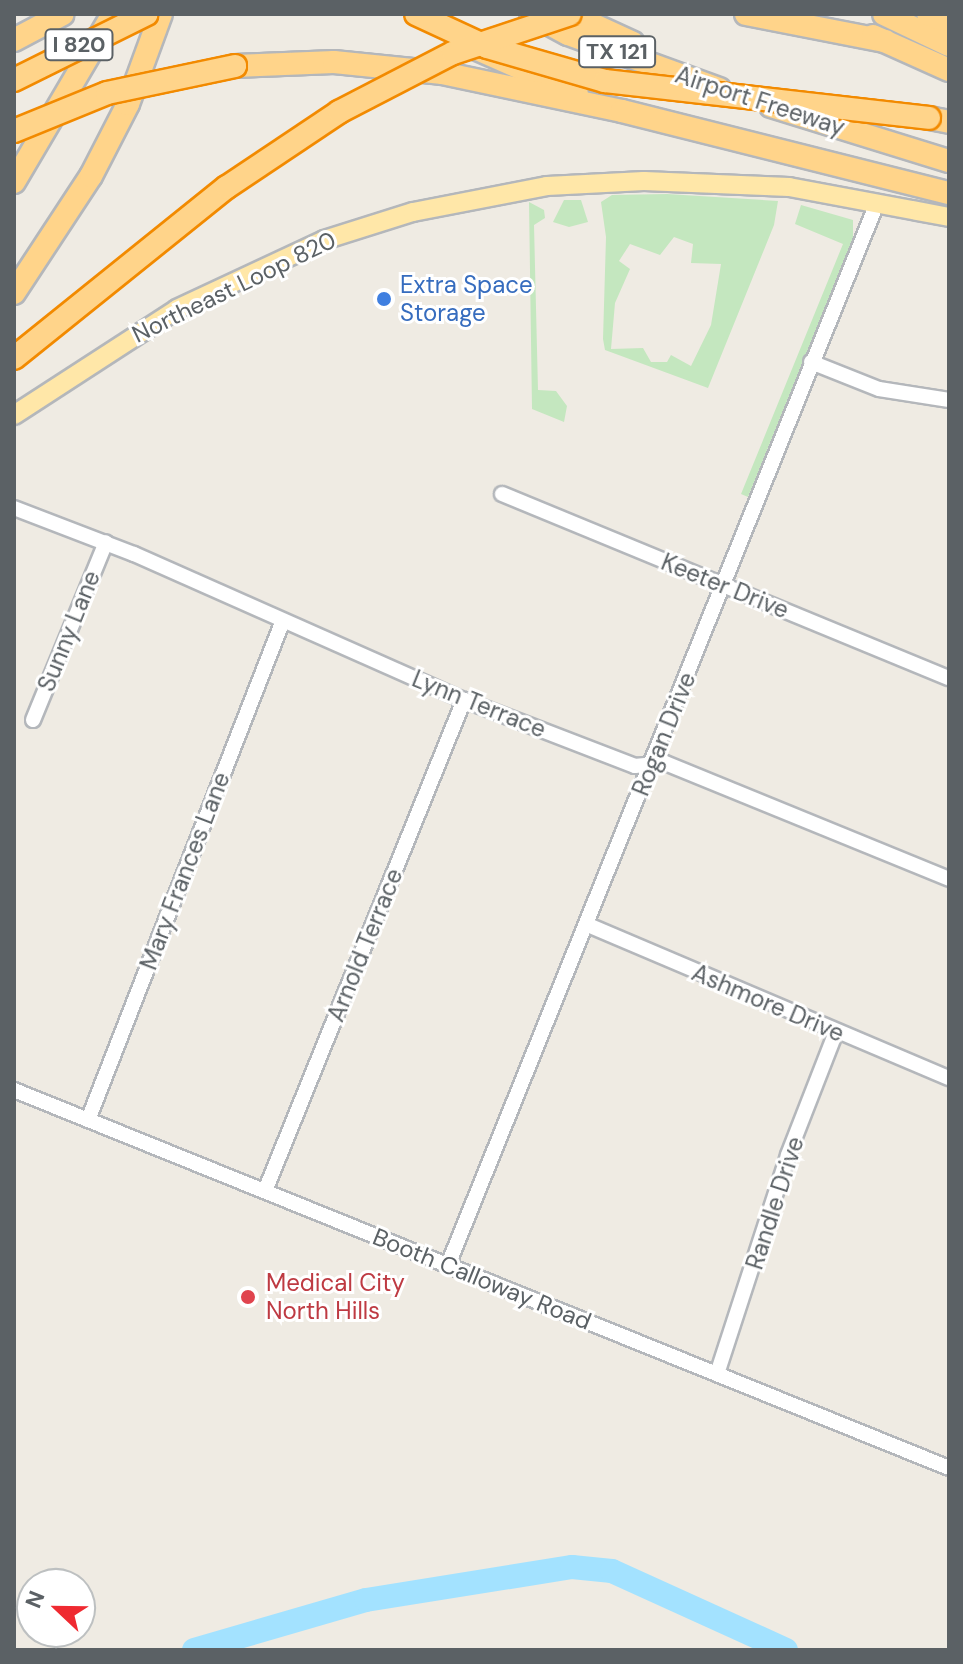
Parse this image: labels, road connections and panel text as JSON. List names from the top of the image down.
{
  "streets": {
    "highway": ["I 820", "TX 121", "Airport Freeway"],
    "main road": ["Northeast Loop 820"],
    "street": [
      "Keeter Drive",
      "Sunny Lane",
      "Lynn Terrace",
      "Rogan Drive",
      "Mary Frances Lane",
      "Arnold Terrace",
      "Ashmore Drive",
      "Randle Drive",
      "Booth Calloway Road"
    ]
  },
  "crossings": [
    ["Northeast Loop 820", "Rogan Drive"],
    ["Keeter Drive", "Rogan Drive"],
    ["Sunny Lane", "Lynn Terrace"],
    ["Lynn Terrace", "Rogan Drive"],
    ["Lynn Terrace", "Mary Frances Lane"],
    ["Lynn Terrace", "Arnold Terrace"],
    ["Rogan Drive", "Ashmore Drive"],
    ["Rogan Drive", "Booth Calloway Road"],
    ["Mary Frances Lane", "Booth Calloway Road"],
    ["Arnold Terrace", "Booth Calloway Road"],
    ["Ashmore Drive", "Randle Drive"],
    ["Randle Drive", "Booth Calloway Road"]
  ],
  "places": ["Extra Space Storage", "Medical City North Hills"],
  "north": "left"
}
